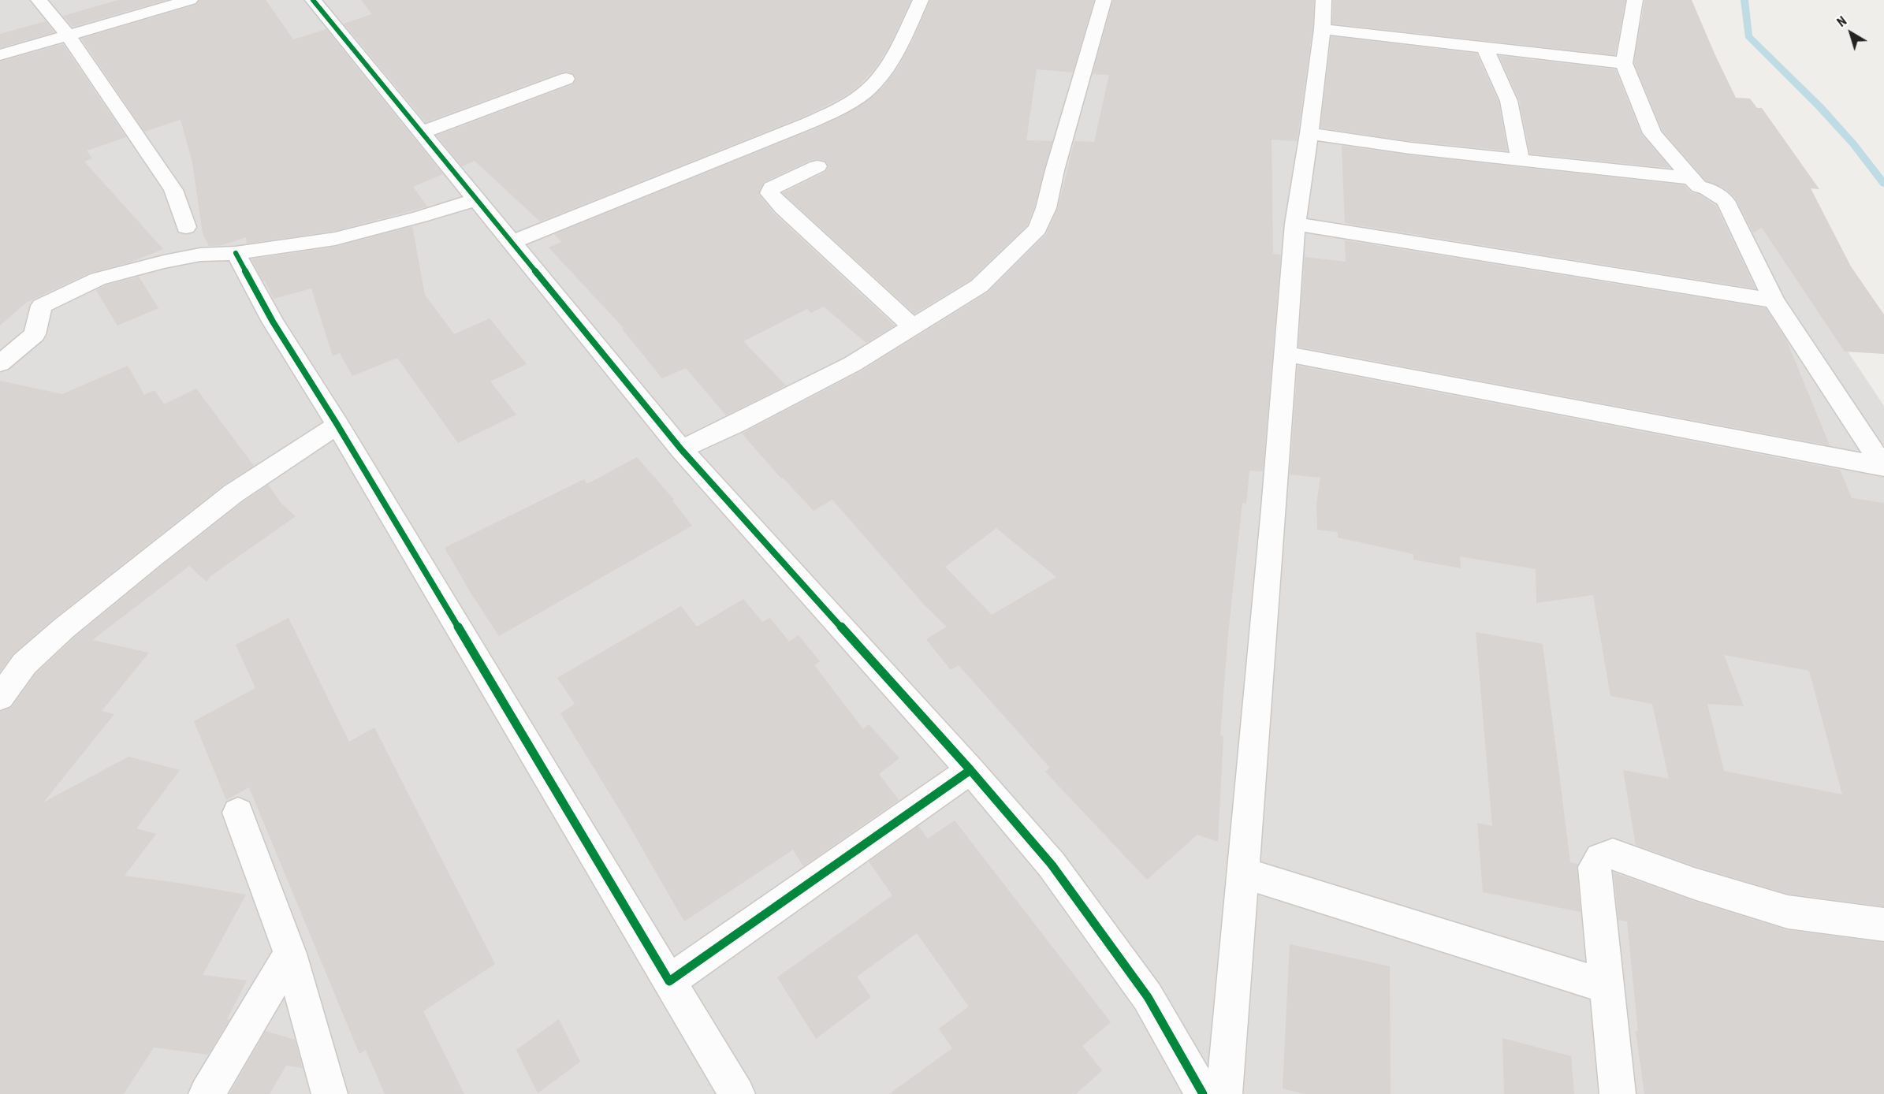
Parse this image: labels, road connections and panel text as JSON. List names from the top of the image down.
{
  "north": "top left"
}
